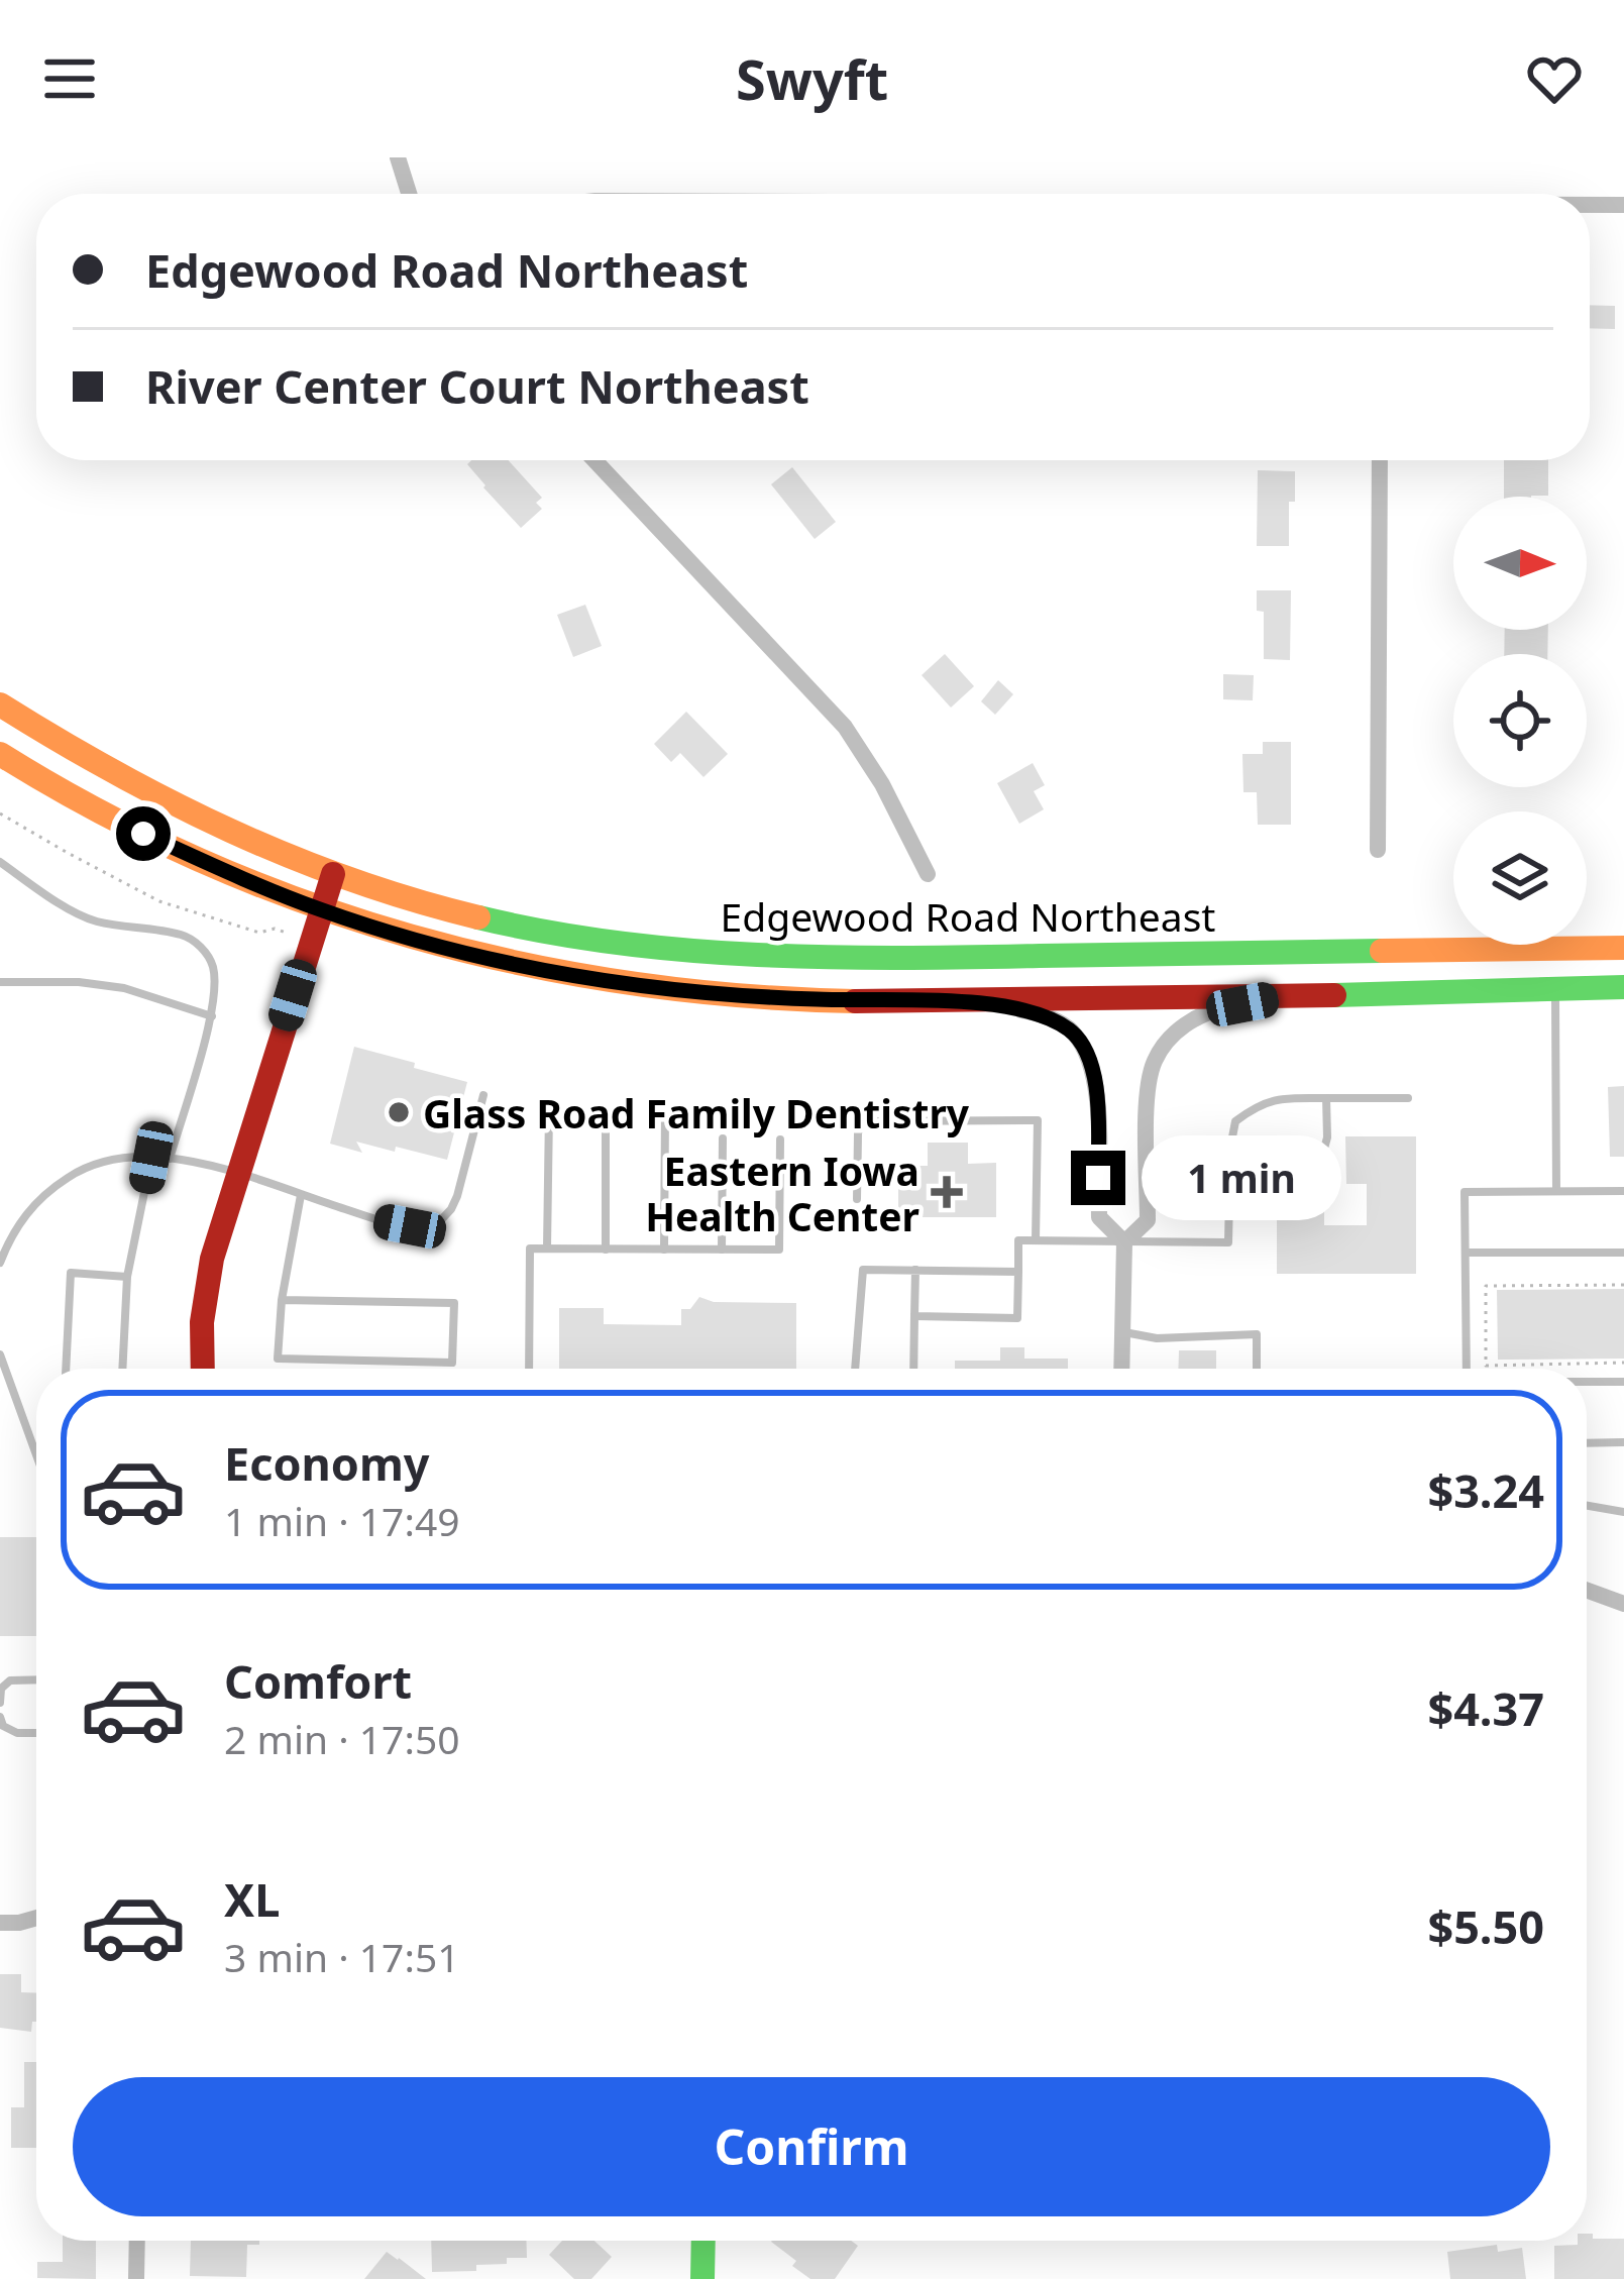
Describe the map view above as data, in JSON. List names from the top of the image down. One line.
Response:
{"streets":{"main road":["Edgewood Road Northeast"]},"places":{"other":["Glass Road Family Dentistry"],"health":["Eastern Iowa Health Center"]},"north":"right","page":{"header":"Swyft","banner":["Edgewood Road Northeast","River Center Court Northeast"],"bubble":"1 min","list":[{"name":"Economy","note":"1 min · 17:49","value":"$3.24"},{"name":"Comfort","note":"2 min · 17:50","value":"$4.37"},{"name":"XL","note":"3 min · 17:51","value":"$5.50"}],"buttons":"Confirm"}}
